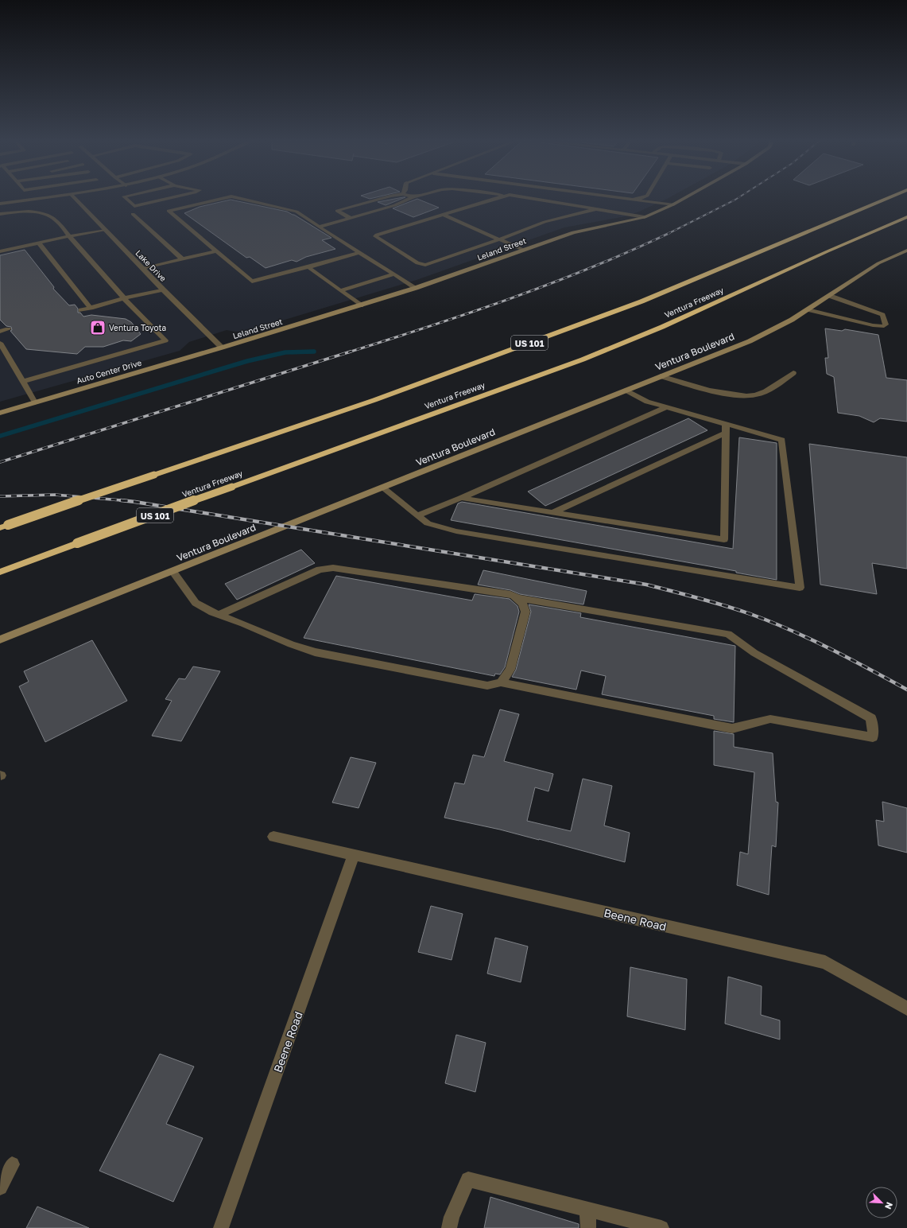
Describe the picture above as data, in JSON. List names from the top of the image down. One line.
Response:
{"streets":{"highway":["Ventura Freeway","US 101"],"street":["Leland Street","Lake Drive","Ventura Boulevard","Auto Center Drive","Beene Road"]},"crossings":[["Leland Street","Lake Drive"],["Leland Street","Auto Center Drive"],["Lake Drive","Auto Center Drive"]],"places":{"shop":["Ventura Toyota"]},"north":"bottom right"}
